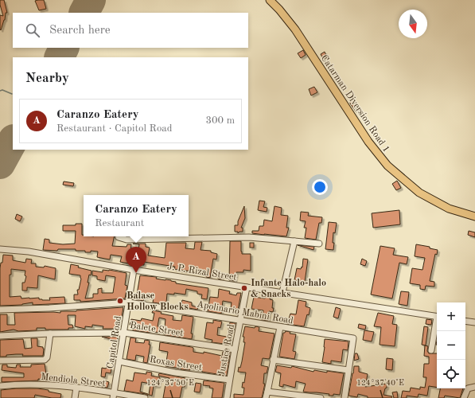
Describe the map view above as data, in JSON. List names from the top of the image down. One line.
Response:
{"streets":{"main road":["Catarman Diversion Road 1"],"street":["J. P. Rizal Street","Apolinario Mabini Road","Balete Street","Capitol Road","Justice Road","Roxas Street","Mendiola Street"]},"crossings":[["J. P. Rizal Street","Capitol Road"],["J. P. Rizal Street","Justice Road"],["Apolinario Mabini Road","Capitol Road"],["Apolinario Mabini Road","Justice Road"],["Balete Street","Capitol Road"],["Balete Street","Justice Road"],["Capitol Road","Roxas Street"],["Capitol Road","Mendiola Street"],["Justice Road","Roxas Street"]],"places":["Infante Halo-halo & Snacks","Balase Hollow Blocks"],"north":"bottom","page":{"search":"Search here","heading":"Nearby","list":[{"mark":"A","name":"Caranzo Eatery","note":"Restaurant · Capitol Road","value":"300 m"}],"popup":["Caranzo Eatery","Restaurant"],"pins":"A","map_buttons":["+","−"]},"coordinates":["124°37'50\"E","124°37'40\"E"]}
